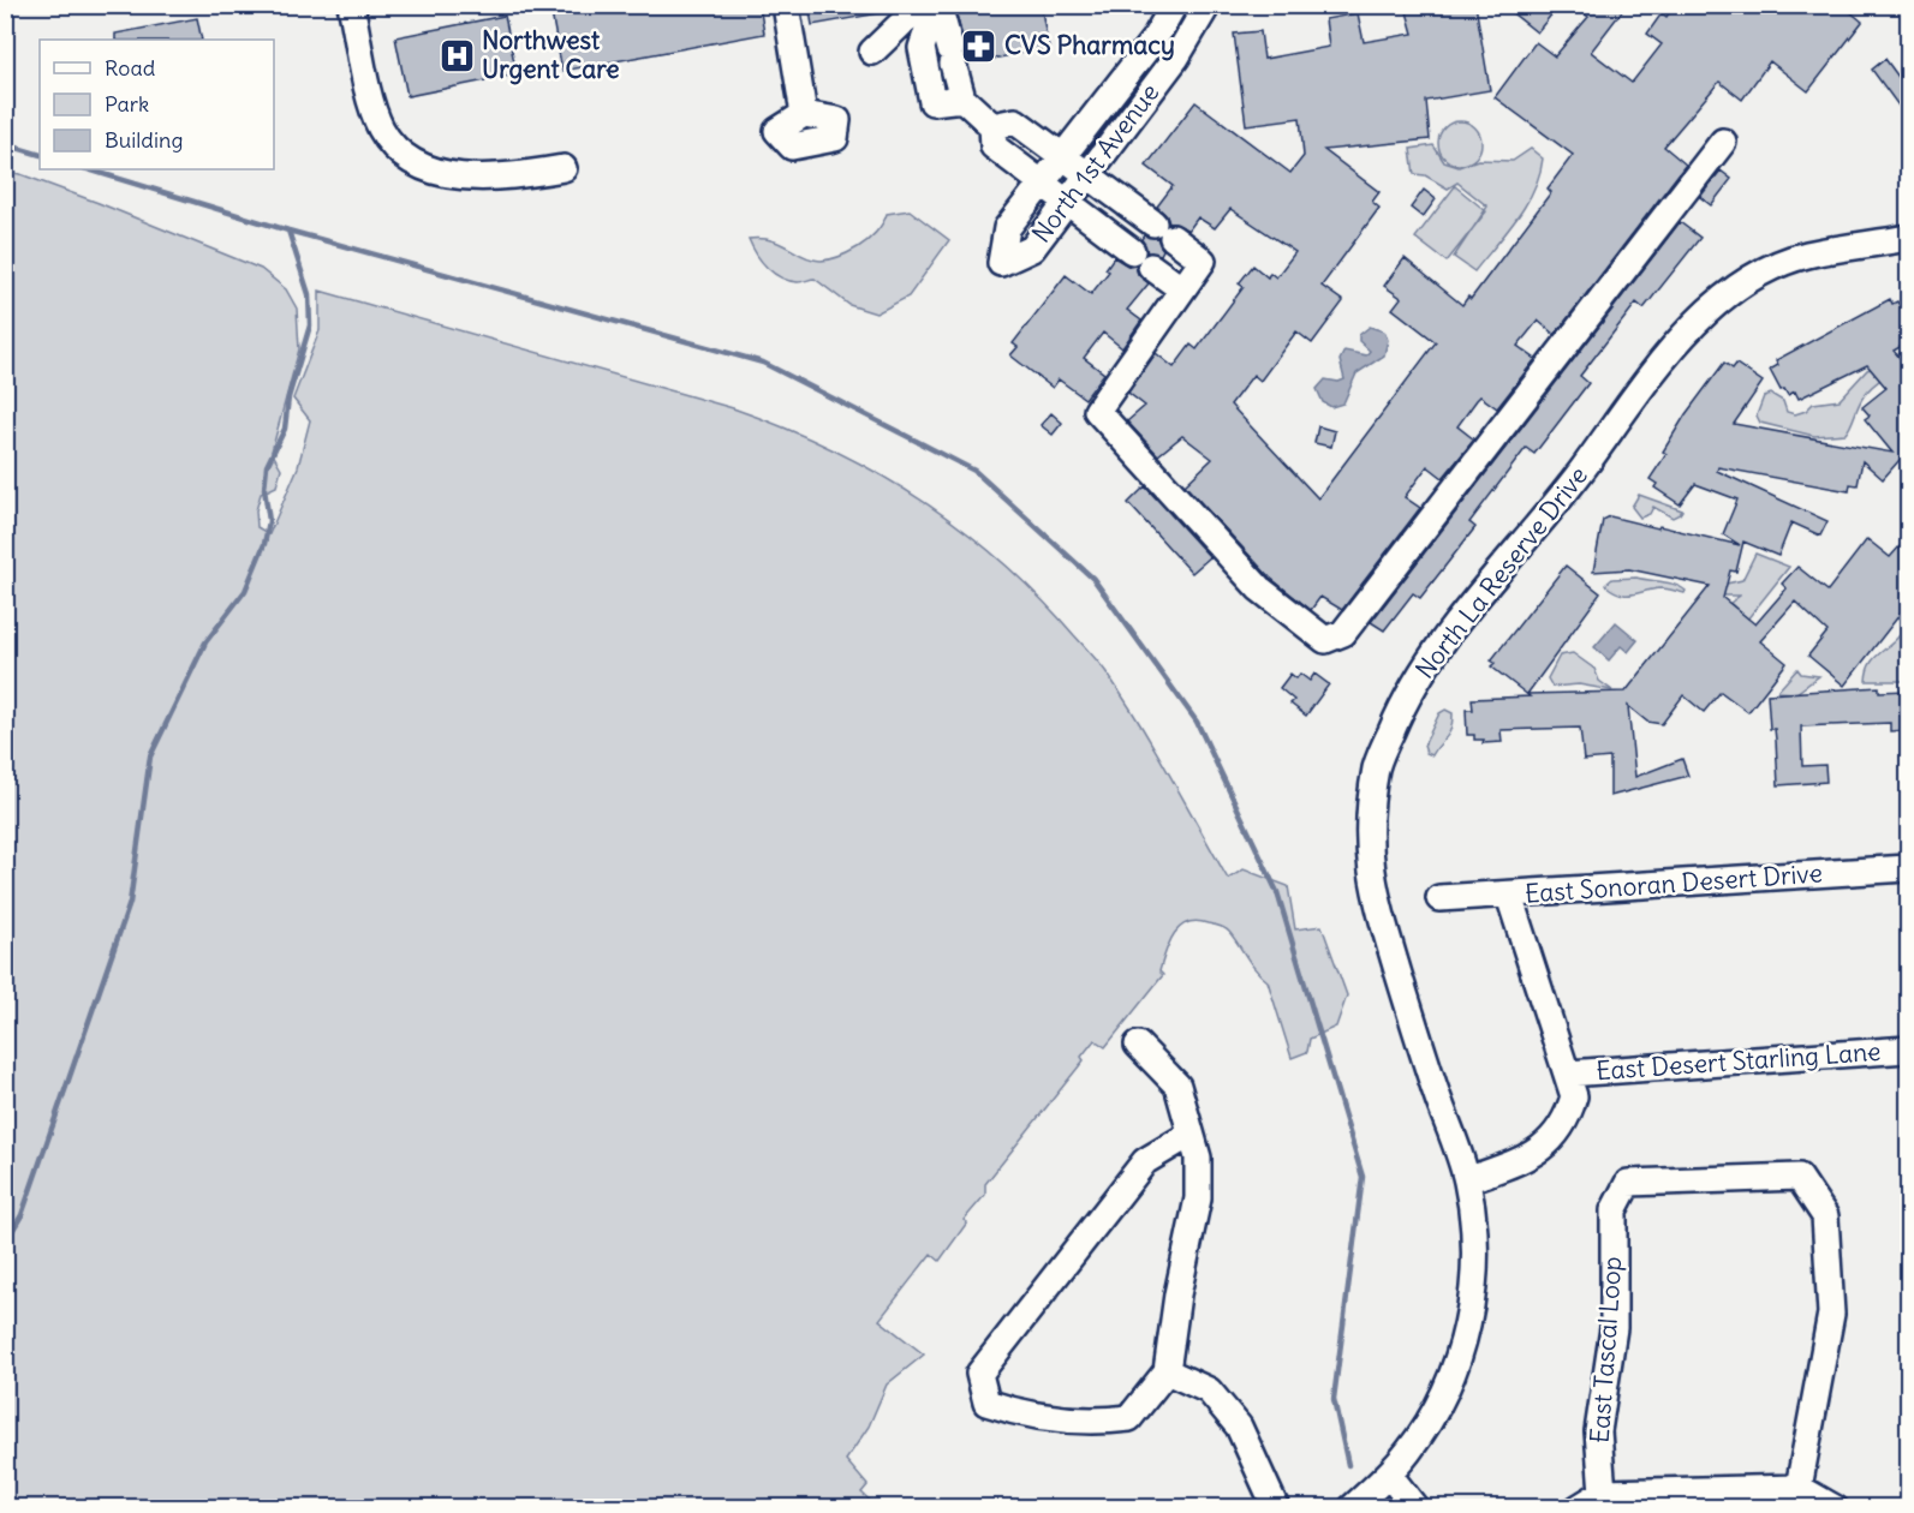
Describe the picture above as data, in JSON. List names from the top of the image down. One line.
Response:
{"streets":{"street":["North 1st Avenue","North La Reserve Drive","East Sonoran Desert Drive","East Desert Starling Lane","East Tascal Loop"]},"places":{"pharmacy":["CVS Pharmacy"],"hospital":["Northwest Urgent Care"]},"legend":["Road","Park","Building"]}
